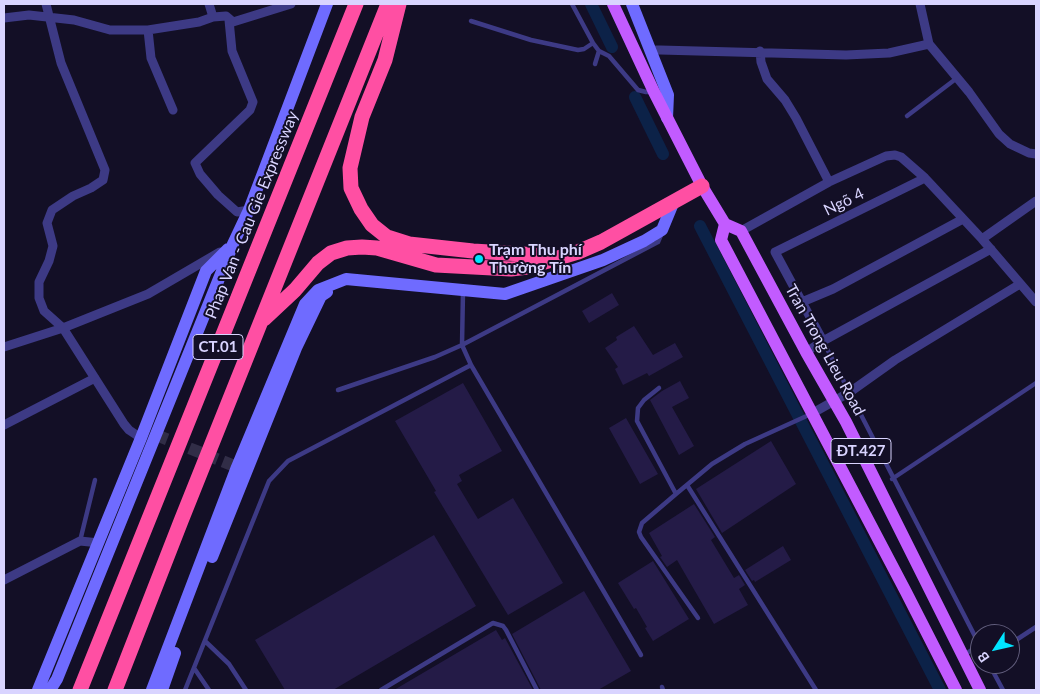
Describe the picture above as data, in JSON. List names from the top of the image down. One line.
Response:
{"streets":{"highway":["Phap Van - Cau Gie Expressway","CT.01"],"main road":["Tran Trong Lieu Road","ĐT.427"],"street":["Ngõ 4"]},"places":["Trạm Thu phí Thường Tín"],"north":"bottom left"}
